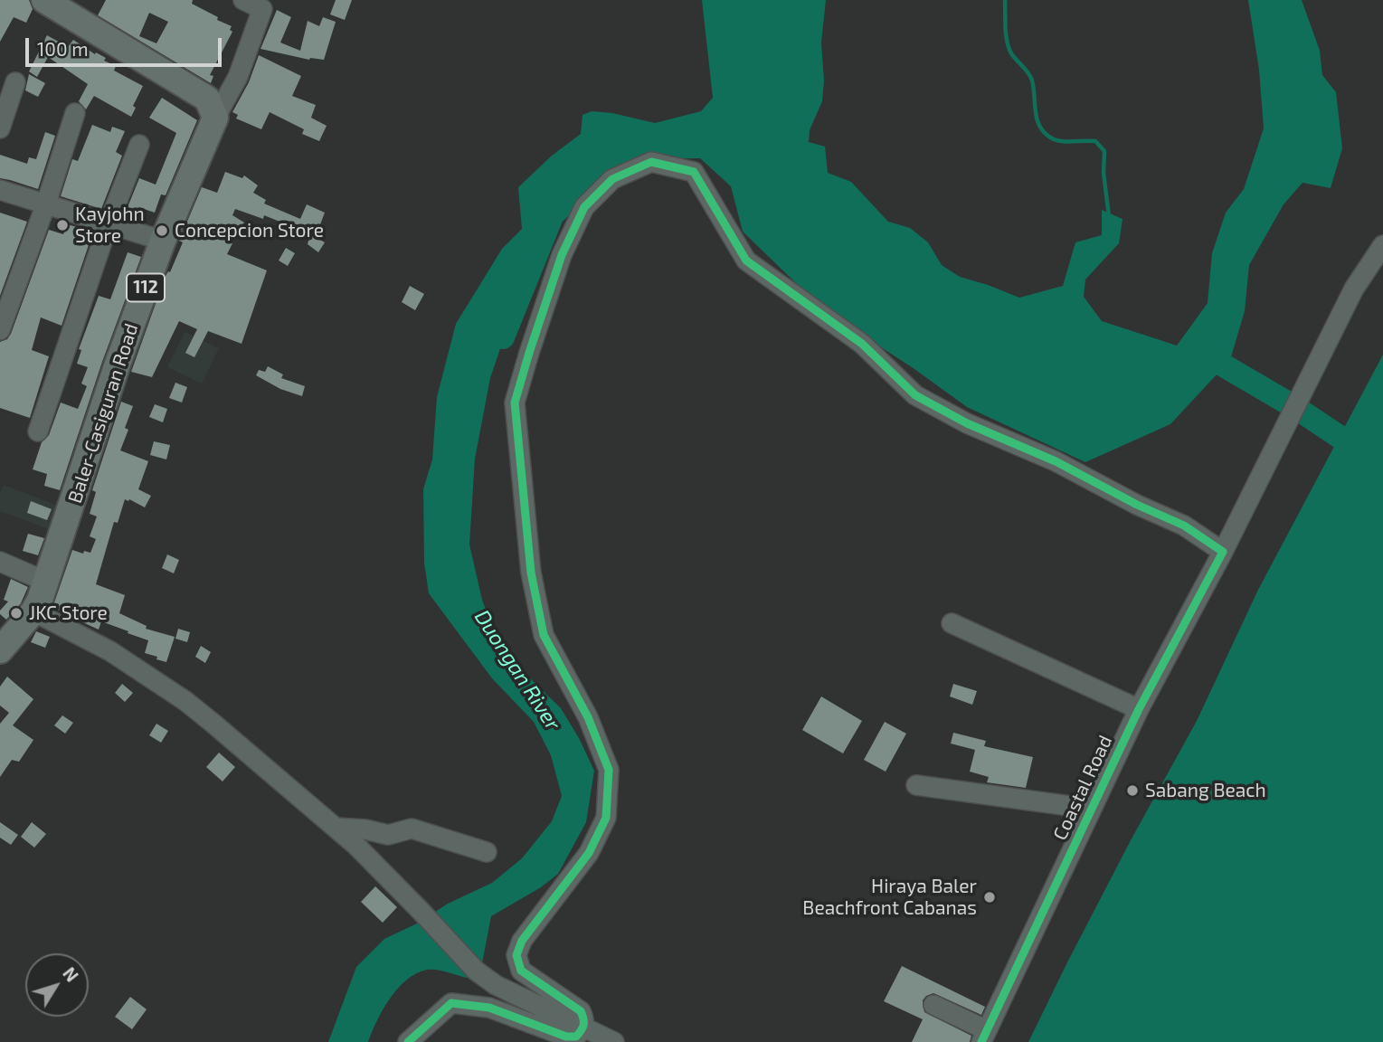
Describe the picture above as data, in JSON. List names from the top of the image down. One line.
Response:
{"streets":{"main road":["112","Baler-Casiguran Road"],"street":["Coastal Road"]},"water":["Duongan River"],"places":["Kayjohn Store","Concepcion Store","JKC Store","Sabang Beach","Hiraya Baler Beachfront Cabanas"],"scale_bar":"100 m","north":"top right"}
